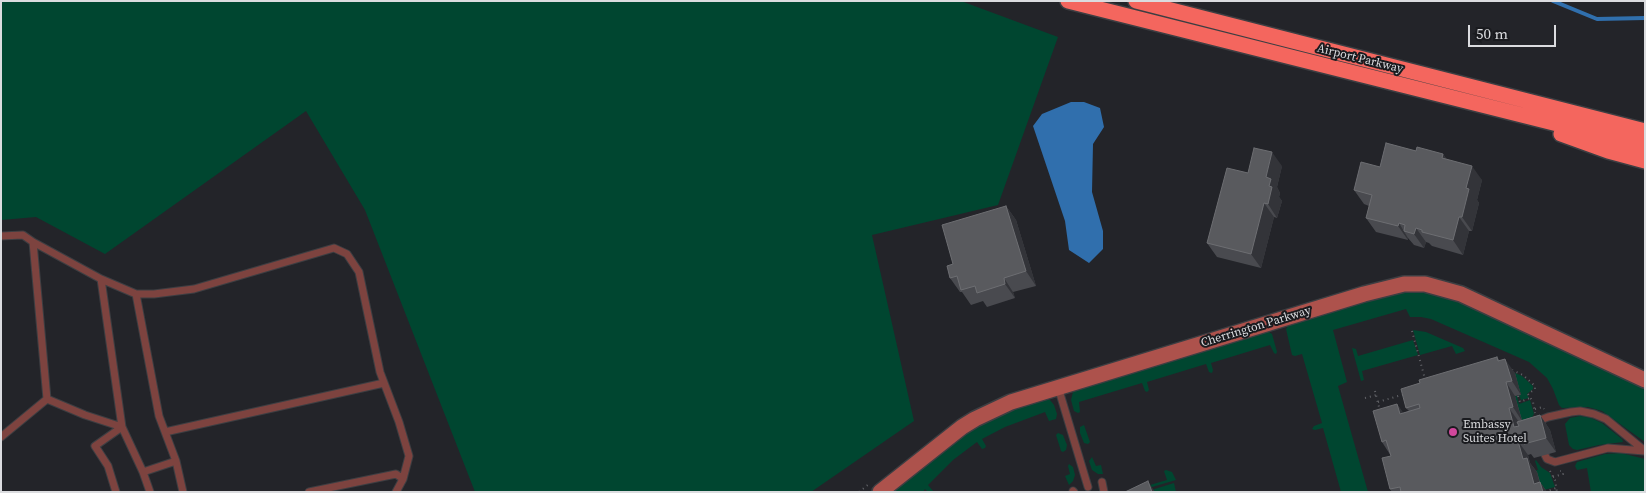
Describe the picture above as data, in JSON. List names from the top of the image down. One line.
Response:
{"streets":{"highway":["Airport Parkway"],"street":["Cherrington Parkway"]},"places":["Embassy Suites Hotel"],"scale_bar":"50 m"}
